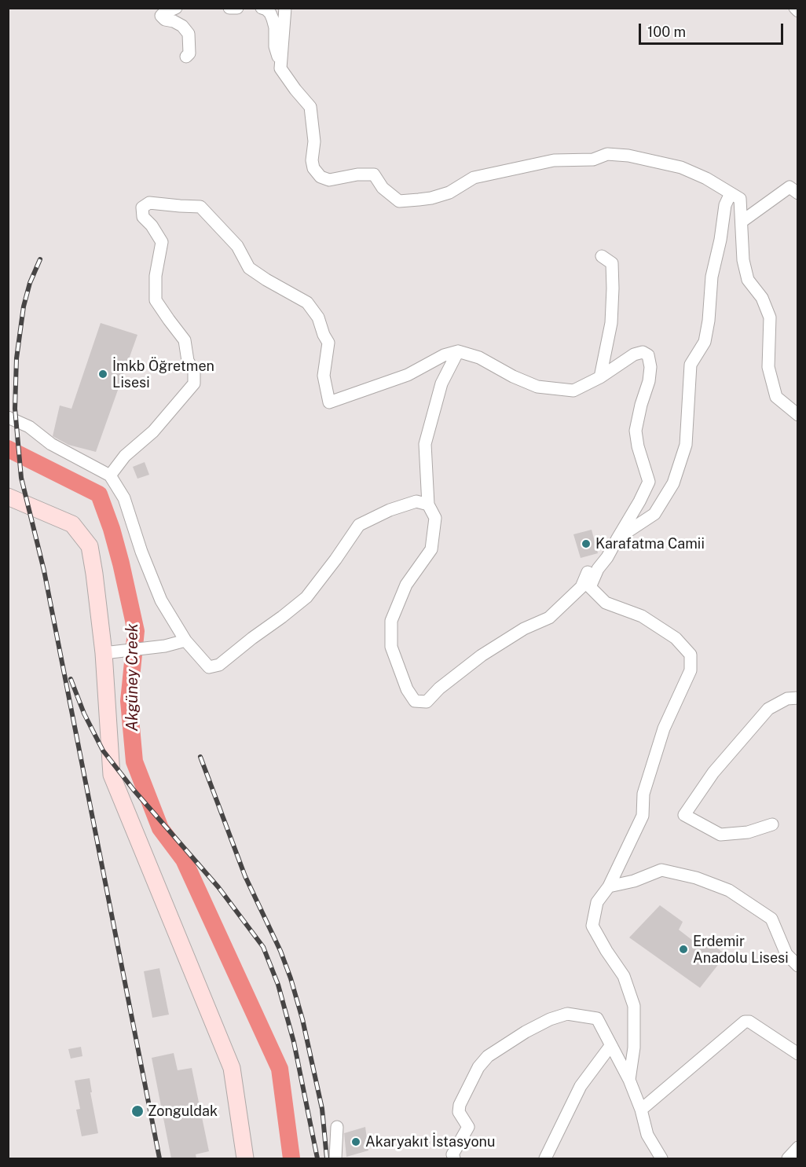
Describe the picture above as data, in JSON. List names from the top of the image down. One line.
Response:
{"water":["Akgüney Creek"],"places":["İmkb Öğretmen Lisesi","Karafatma Camii","Erdemir Anadolu Lisesi","Zonguldak","Akaryakıt İstasyonu"],"scale_bar":"100 m"}
